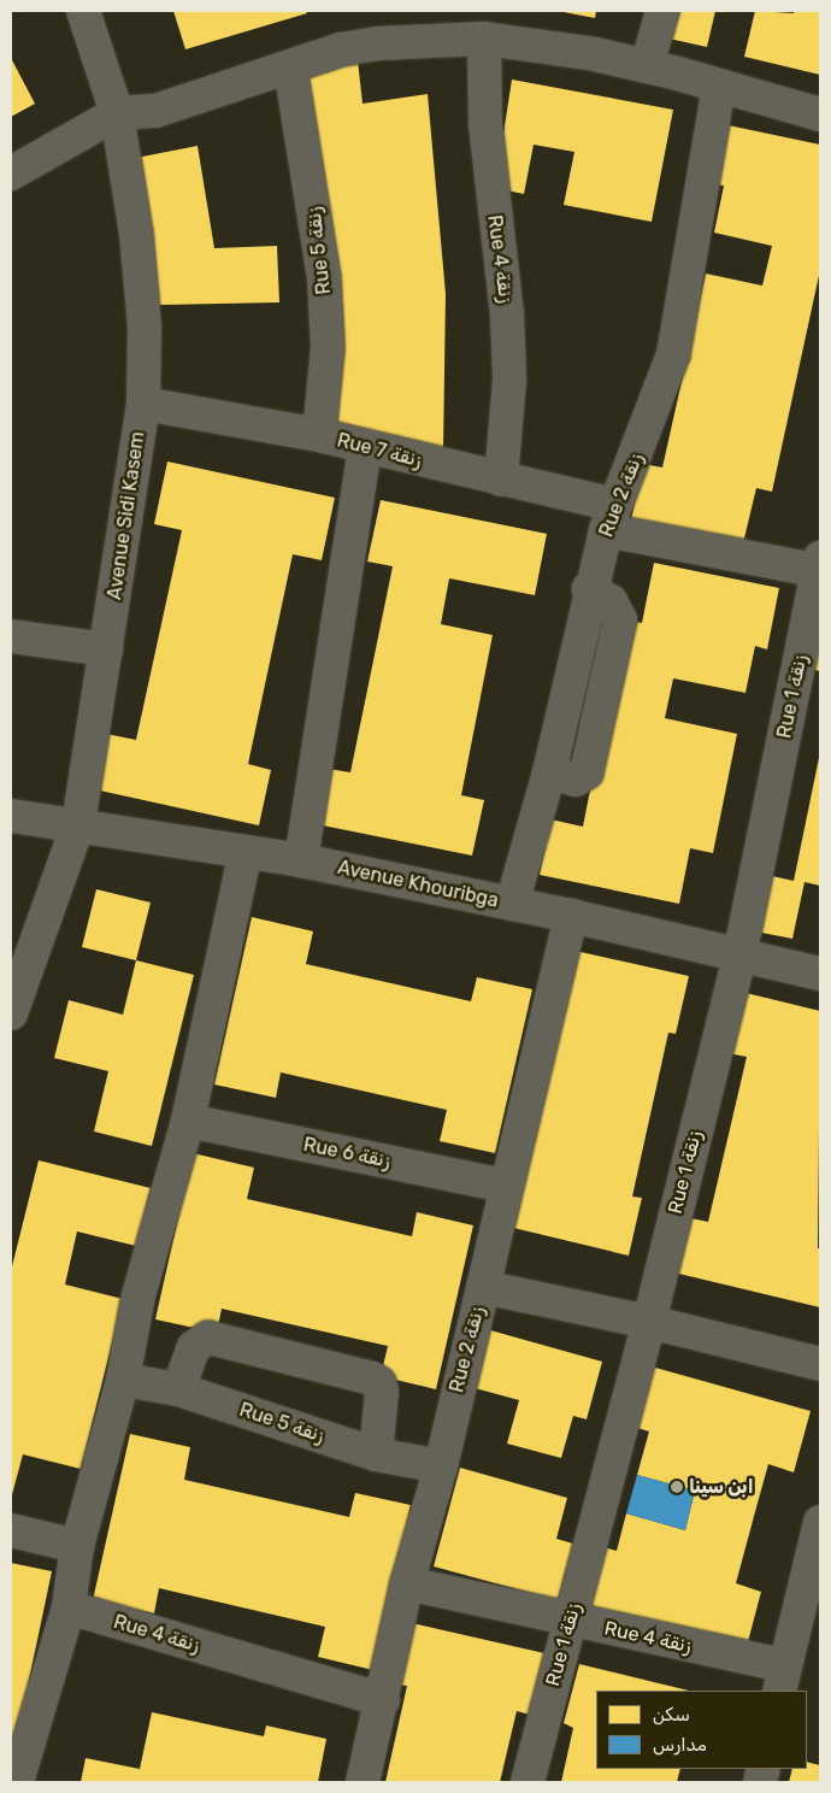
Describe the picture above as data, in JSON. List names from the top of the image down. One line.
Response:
{"streets":{"street":["Rue 5 زنقة","Rue 4 زنقة","Rue 7 زنقة","Rue 2 زنقة","Avenue Sidi Kasem","Rue 1 زنقة","Avenue Khouribga","Rue 6 زنقة"]},"crossings":[["Rue 5 زنقة","Rue 7 زنقة"],["Rue 5 زنقة","Rue 2 زنقة"],["Rue 4 زنقة","Rue 7 زنقة"],["Rue 4 زنقة","Rue 2 زنقة"],["Rue 4 زنقة","Rue 1 زنقة"],["Rue 7 زنقة","Rue 2 زنقة"],["Rue 7 زنقة","Avenue Sidi Kasem"],["Rue 7 زنقة","Rue 1 زنقة"],["Rue 2 زنقة","Avenue Khouribga"],["Rue 2 زنقة","Rue 6 زنقة"],["Avenue Sidi Kasem","Avenue Khouribga"],["Rue 1 زنقة","Avenue Khouribga"]],"places":["ابن سينا"],"legend":["سكن","مدارس"]}
